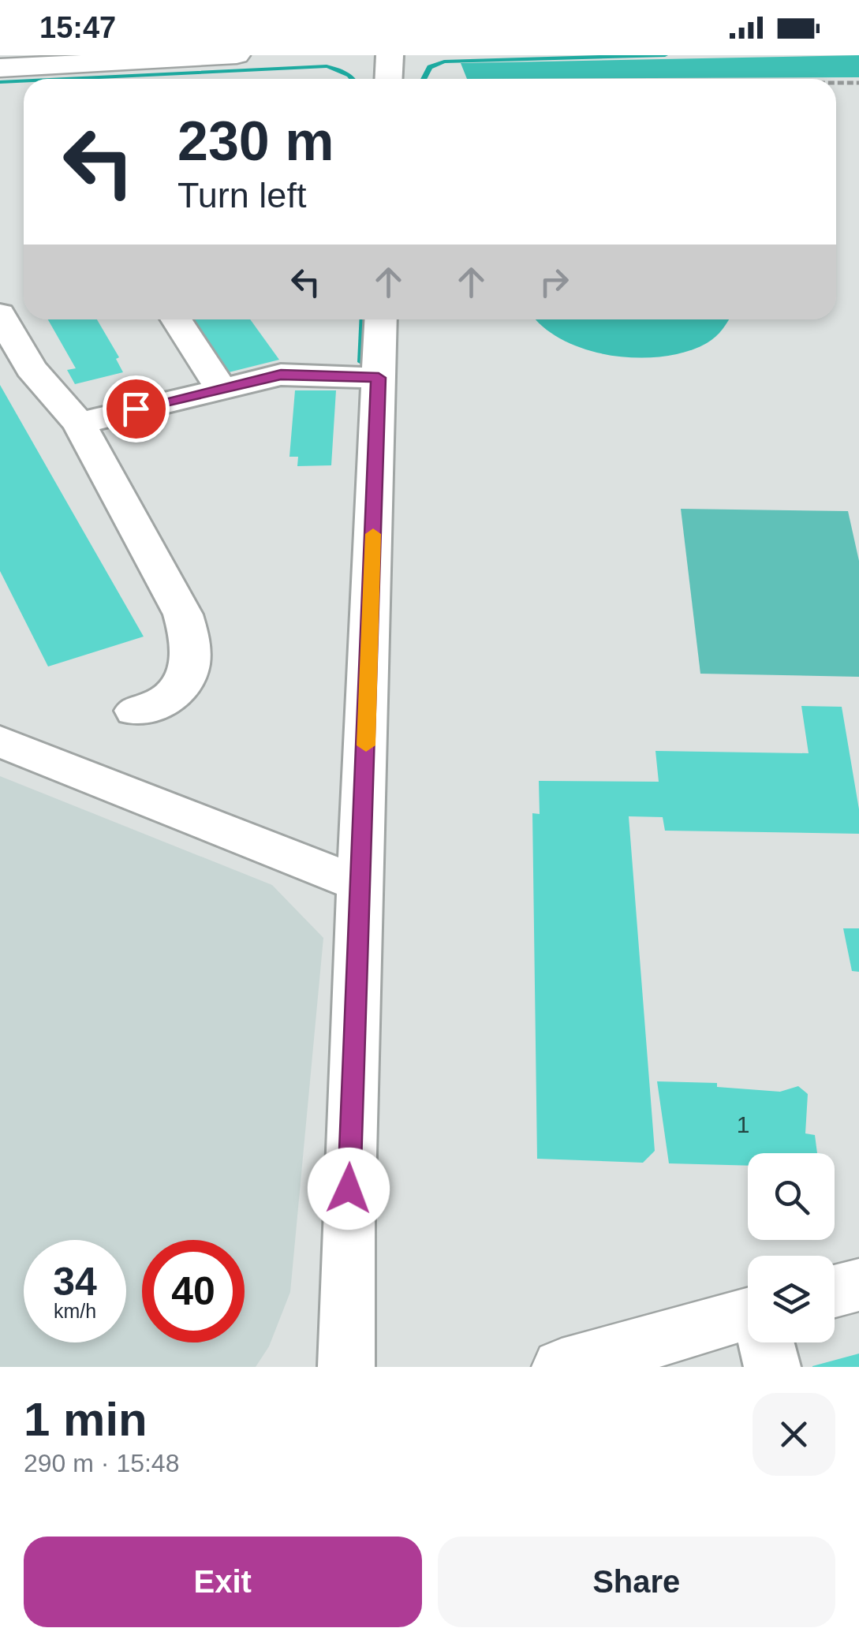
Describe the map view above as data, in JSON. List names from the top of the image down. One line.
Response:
{"house_numbers":["1"],"page":{"status":"15:47","turn":["230 m","Turn left"],"speed":"34 km/h","limit":"40","heading":["1 min","290 m · 15:48"],"buttons":["Exit","Share"]}}
